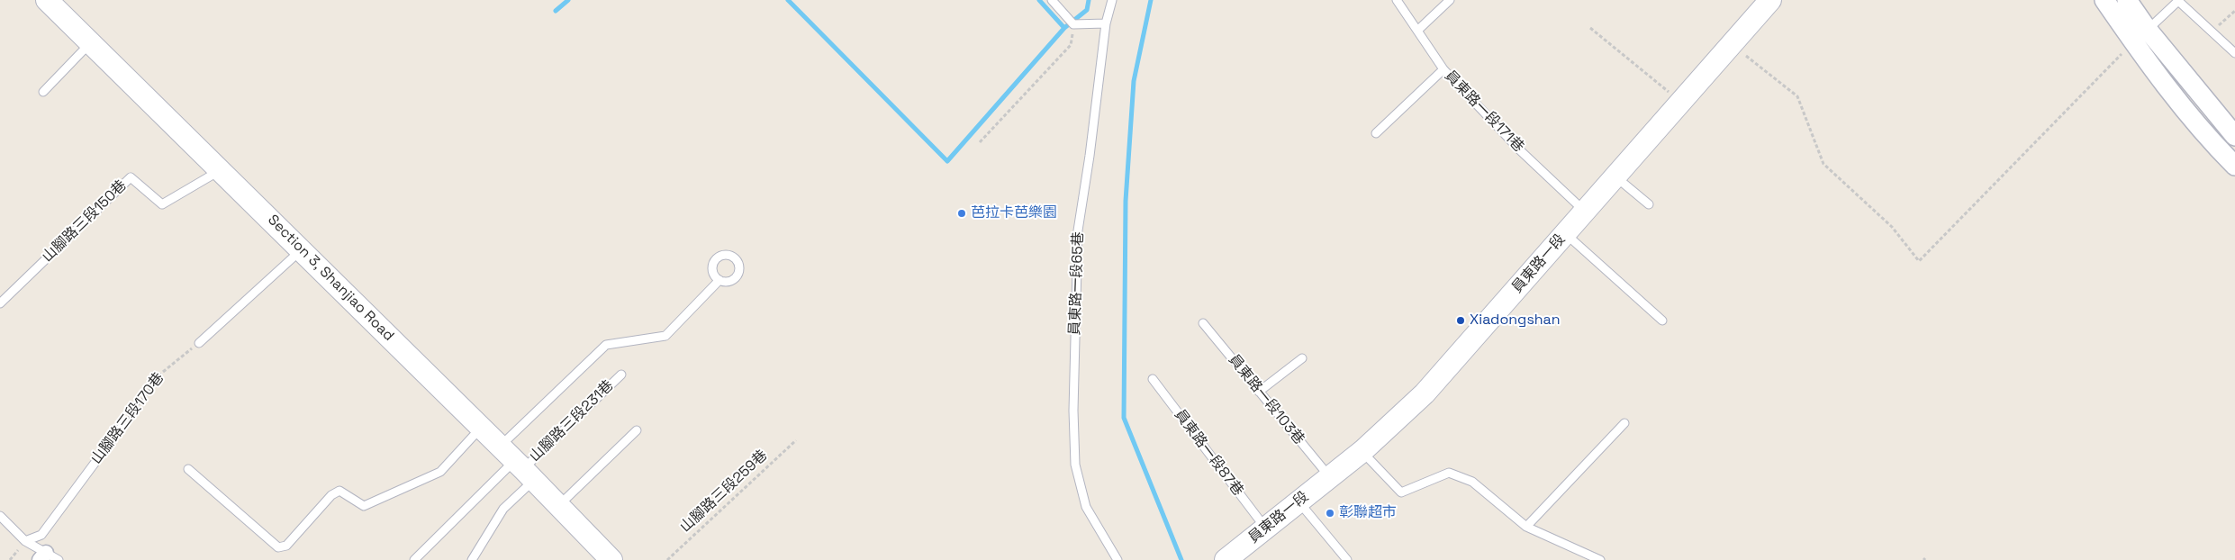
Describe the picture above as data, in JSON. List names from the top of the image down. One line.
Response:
{"streets":{"main road":["員東路一段","Section 3, Shanjiao Road"],"lane":["員東路一段171巷","山腳路三段150巷","員東路一段65巷","員東路一段103巷","山腳路三段170巷","山腳路三段231巷","員東路一段87巷"],"path":["山腳路三段259巷"]},"crossings":[["員東路一段171巷","員東路一段"],["山腳路三段150巷","Section 3, Shanjiao Road"],["員東路一段","員東路一段103巷"],["員東路一段","員東路一段87巷"],["Section 3, Shanjiao Road","山腳路三段231巷"]],"places":["芭拉卡芭樂園","Xiadongshan","彰聯超市"]}
